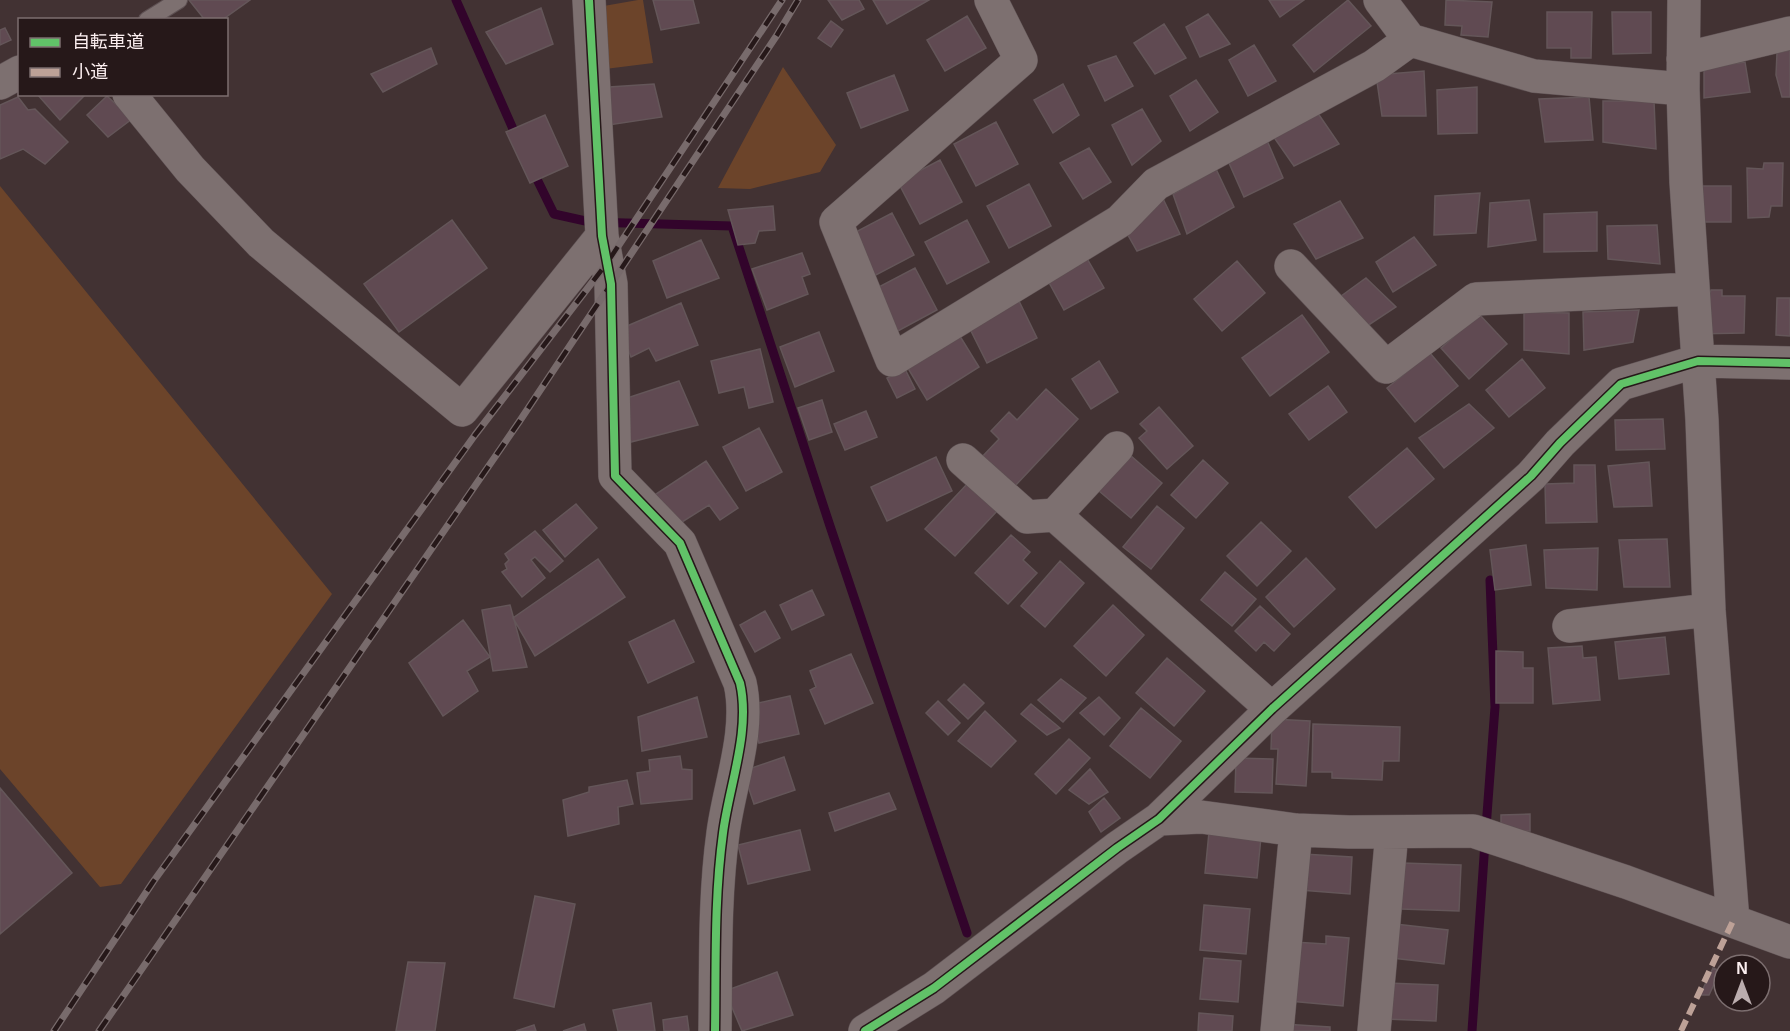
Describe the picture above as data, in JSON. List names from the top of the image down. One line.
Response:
{"legend":["自転車道","小道"],"north":"top"}
